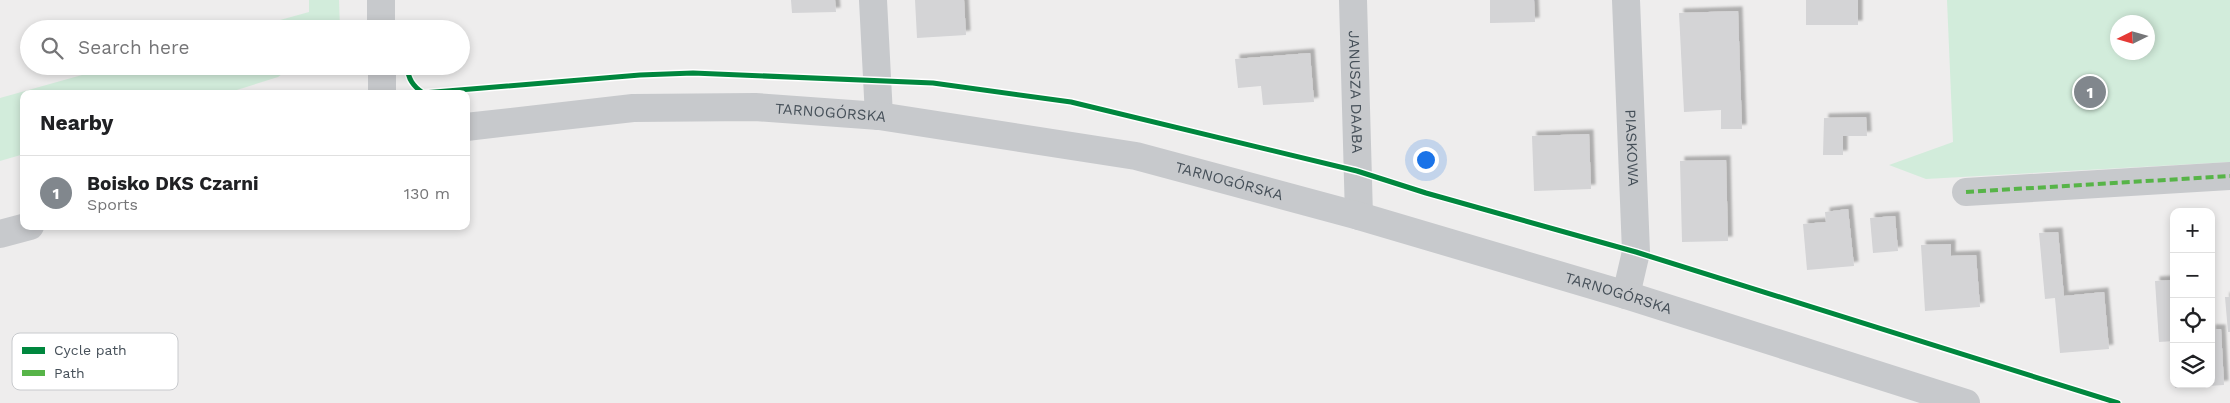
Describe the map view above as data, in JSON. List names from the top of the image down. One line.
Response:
{"streets":{"street":["JANUSZA DAABA","TARNOGÓRSKA","PIASKOWA"]},"crossings":[["JANUSZA DAABA","TARNOGÓRSKA"],["TARNOGÓRSKA","PIASKOWA"]],"legend":["Cycle path","Path"],"north":"left","page":{"search":"Search here","pins":"1","heading":"Nearby","list":[{"mark":"1","name":"Boisko DKS Czarni","note":"Sports","value":"130 m"}],"map_buttons":["+","−"]}}
